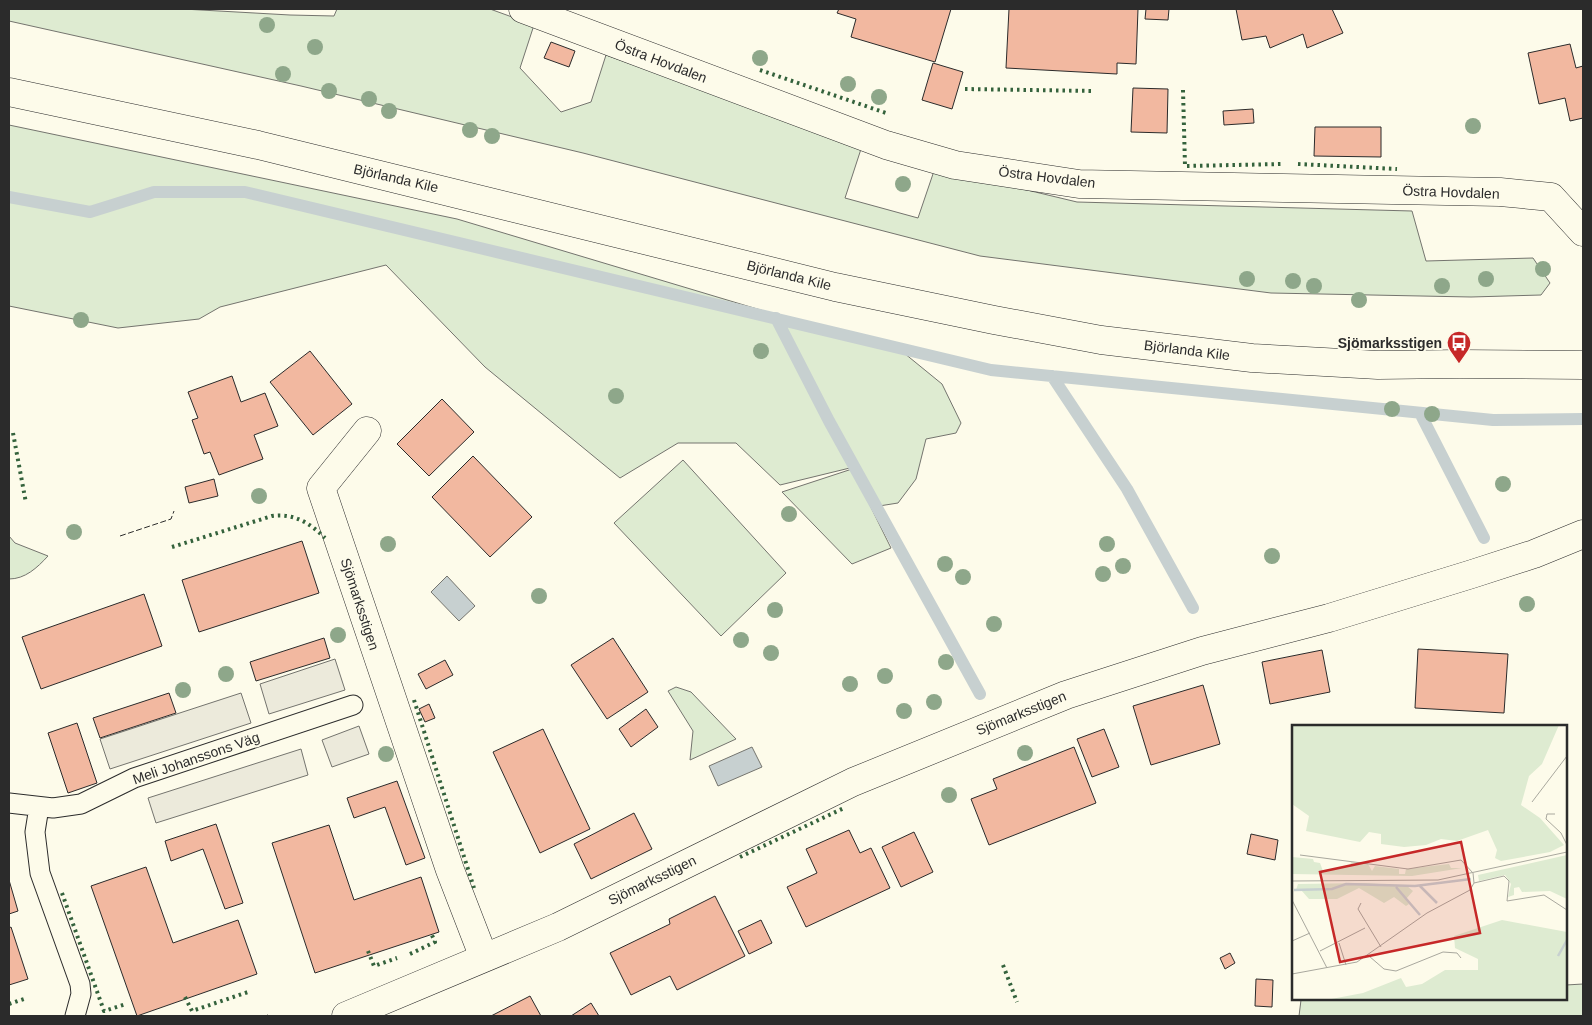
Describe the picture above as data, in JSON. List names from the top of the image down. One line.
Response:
{"streets":{"street":["Östra Hovdalen","Björlanda Kile","Sjömarksstigen"],"lane":["Meli Johanssons Väg"]},"places":{"bus stop":["Sjömarksstigen"]}}
